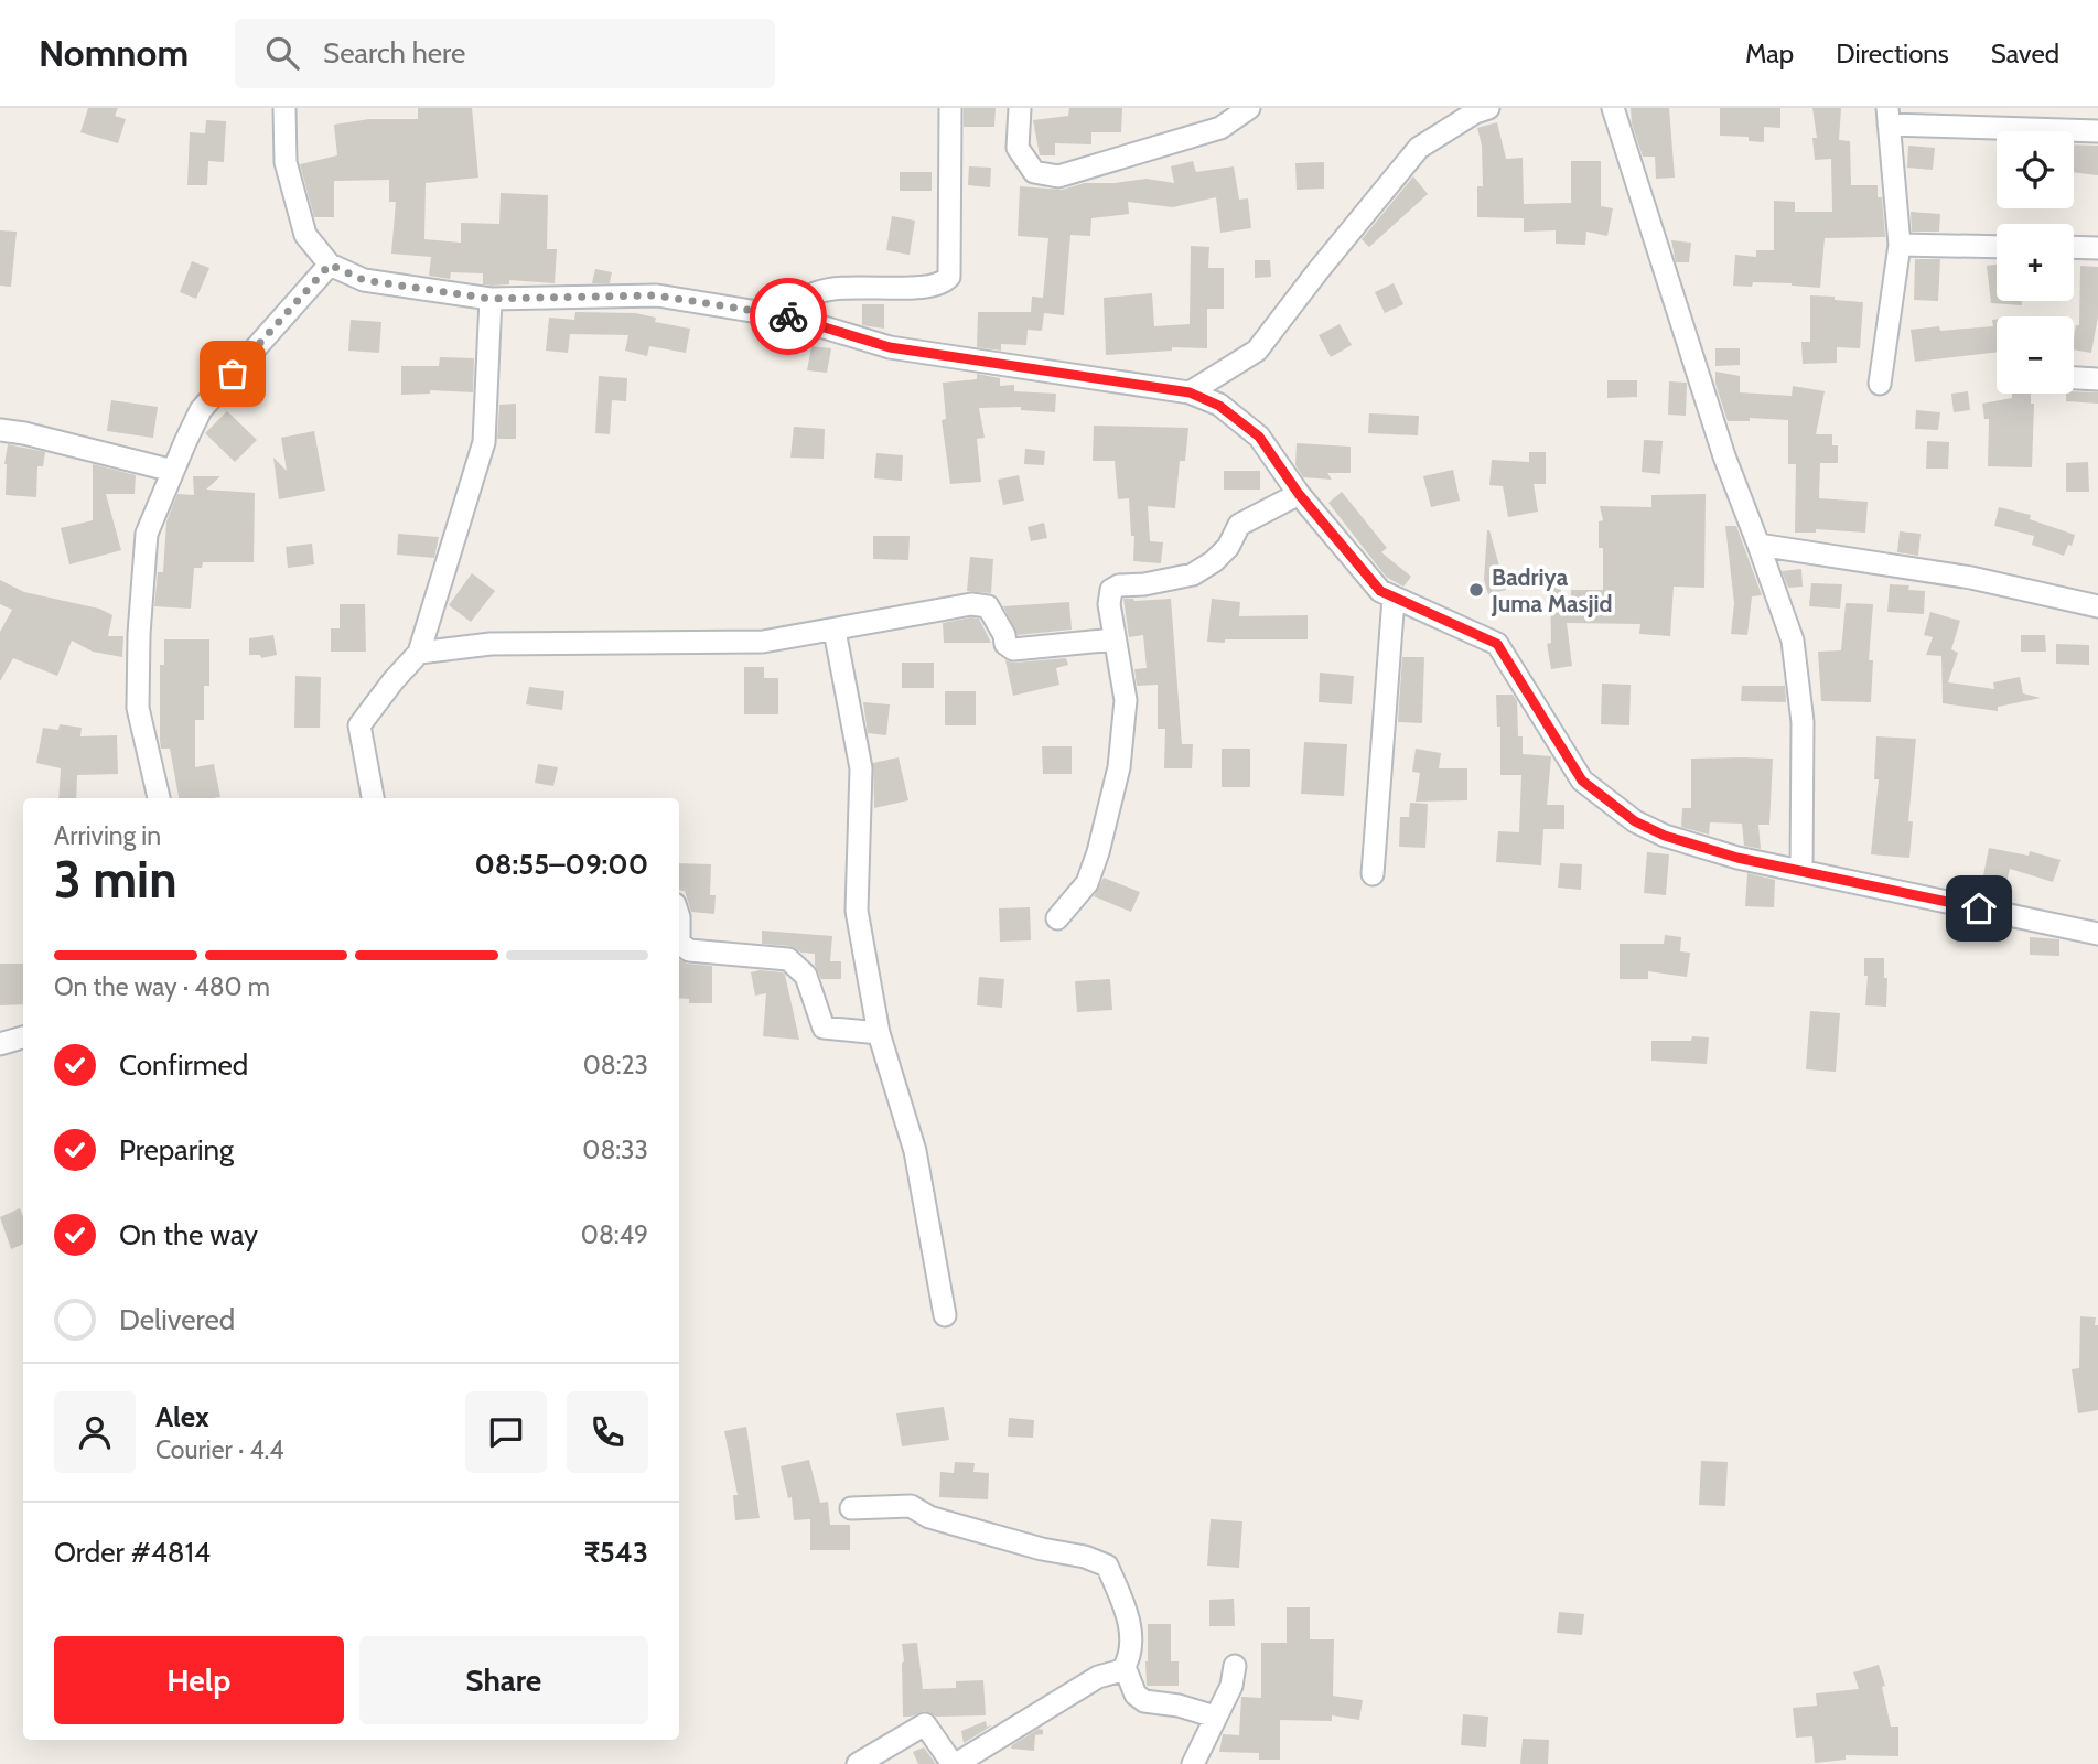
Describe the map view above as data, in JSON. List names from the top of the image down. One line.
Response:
{"places":["Badriya Juma Masjid"],"page":{"header":"Nomnom","search":"Search here","nav":["Map","Directions","Saved"],"map_buttons":["+","−"],"heading":["3 min","Arriving in","08:55–09:00"],"panel":["Alex","Courier · 4.4","Order #4814","₹543"],"bar":"On the way · 480 m","list":[["Confirmed","08:23"],["Preparing","08:33"],["On the way","08:49"],"Delivered"],"buttons":["Help","Share"]}}
